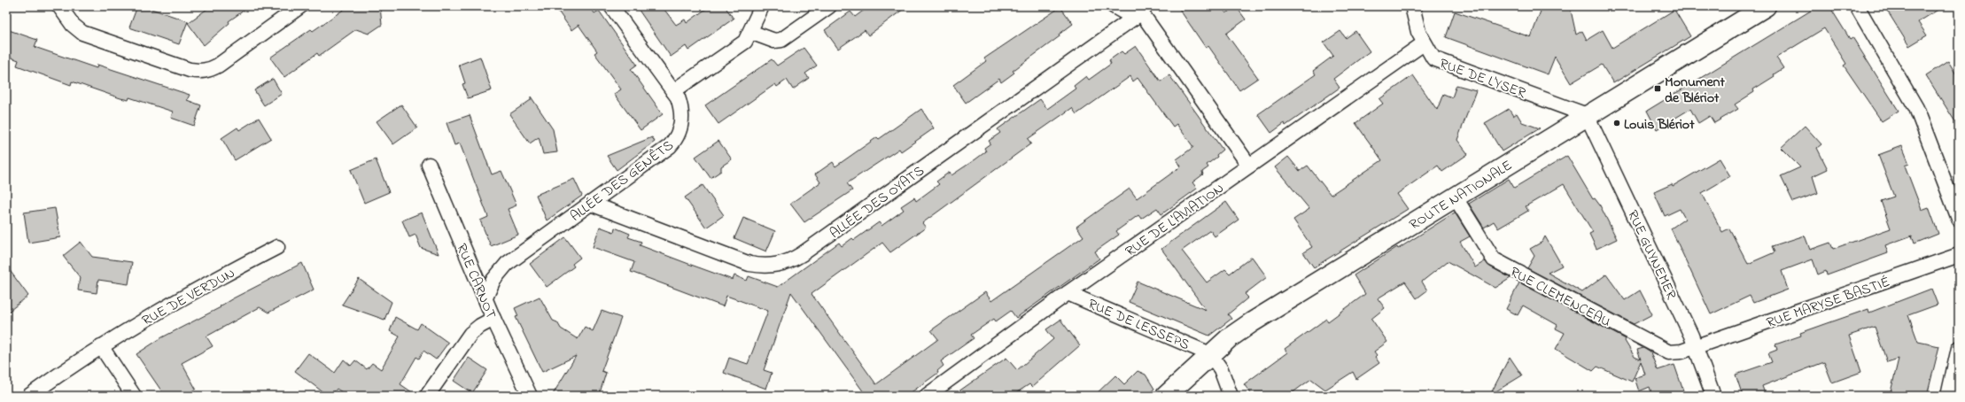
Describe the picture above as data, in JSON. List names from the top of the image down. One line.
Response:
{"streets":{"main road":["ROUTE NATIONALE"],"street":["RUE DE L'YSER","ALLÉE DES GENÊTS","ALLÉE DES OYATS","RUE DE L'AVIATION","RUE GUYNEMER","RUE CARNOT","RUE DE VERDUN","RUE CLEMENCEAU","RUE MARYSE BASTIÉ","RUE DE LESSEPS"]},"crossings":[["RUE DE L'YSER","ROUTE NATIONALE"],["RUE DE L'YSER","RUE DE L'AVIATION"],["RUE DE L'YSER","RUE GUYNEMER"],["ALLÉE DES GENÊTS","ALLÉE DES OYATS"],["ALLÉE DES GENÊTS","RUE CARNOT"],["ROUTE NATIONALE","RUE GUYNEMER"],["ROUTE NATIONALE","RUE CLEMENCEAU"],["ROUTE NATIONALE","RUE DE LESSEPS"],["RUE DE L'AVIATION","RUE DE LESSEPS"],["RUE GUYNEMER","RUE CLEMENCEAU"],["RUE GUYNEMER","RUE MARYSE BASTIÉ"],["RUE CLEMENCEAU","RUE MARYSE BASTIÉ"]],"places":{"transit":["Monument de Blériot"],"other":["Louis Blériot"]}}
